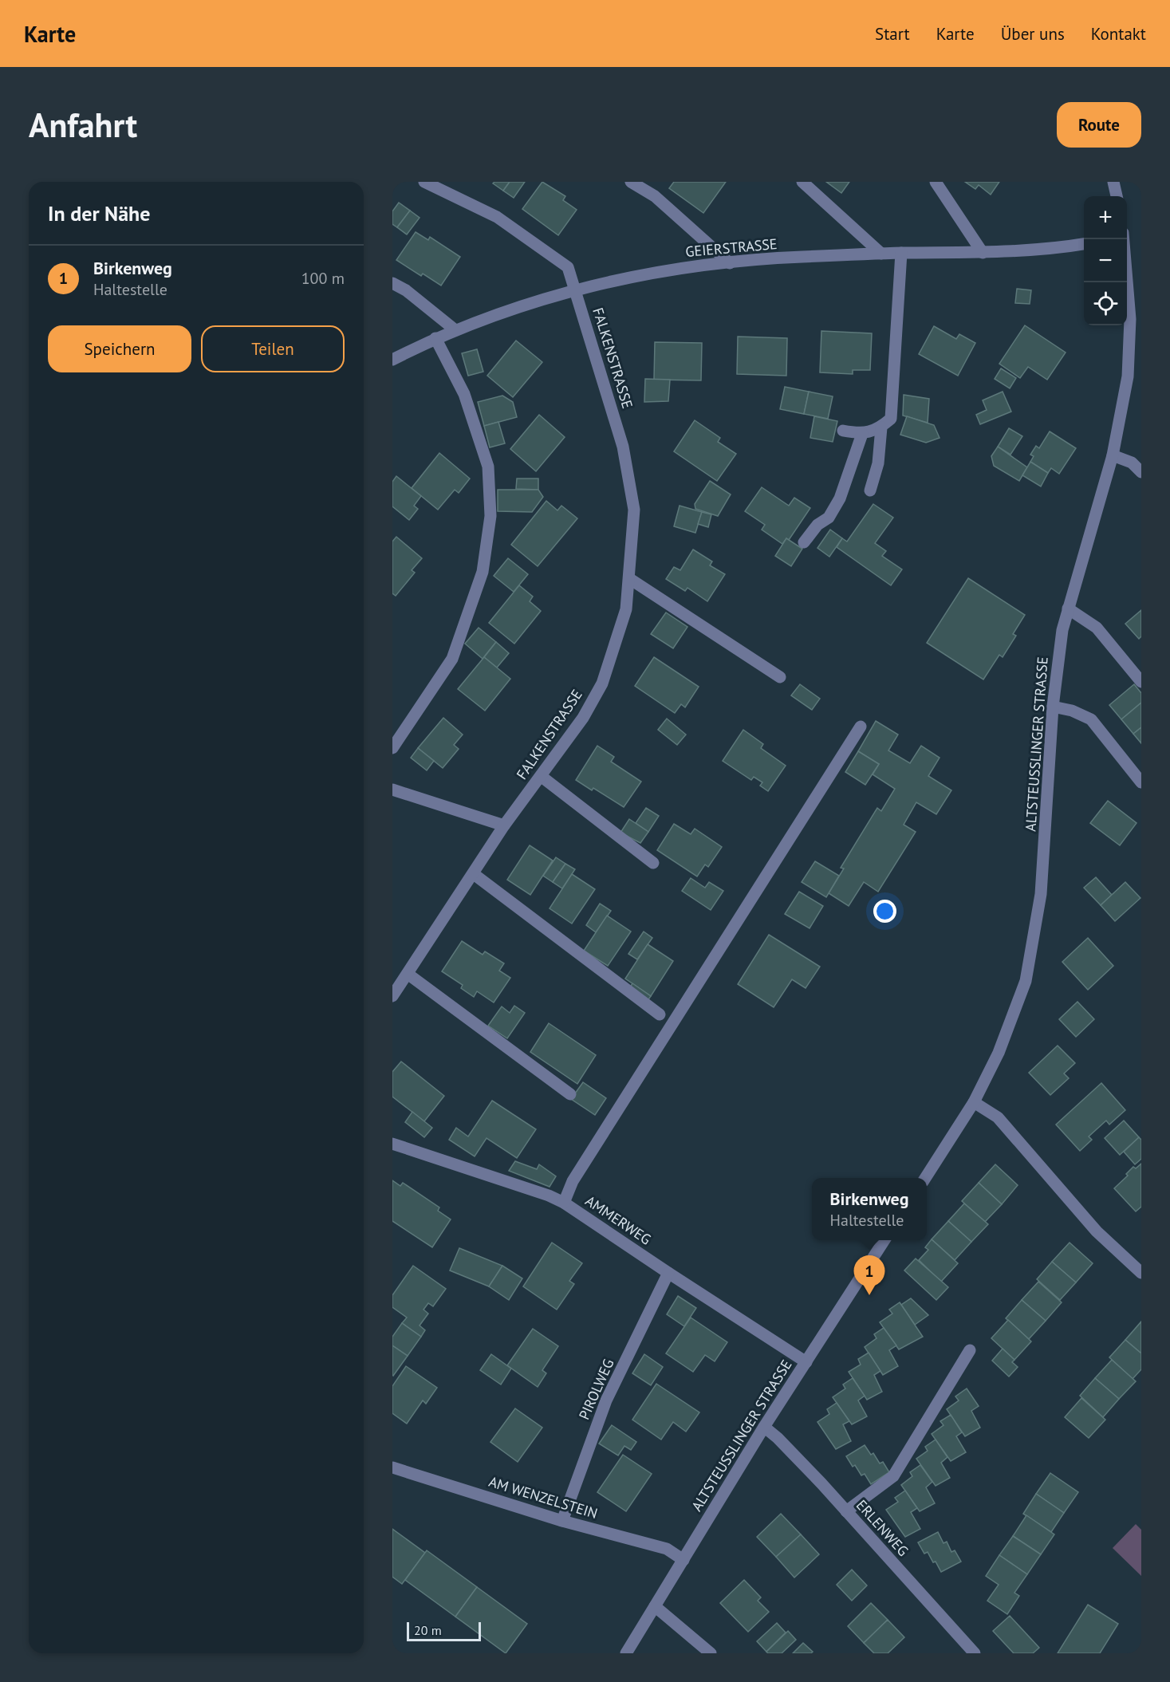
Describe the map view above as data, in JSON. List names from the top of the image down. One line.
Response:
{"streets":{"street":["GEIERSTRASSE","FALKENSTRASSE","ALTSTEUSSLINGER STRASSE","AMMERWEG","PIROLWEG","AM WENZELSTEIN","ERLENWEG"]},"crossings":[["GEIERSTRASSE","FALKENSTRASSE"],["ALTSTEUSSLINGER STRASSE","AMMERWEG"],["ALTSTEUSSLINGER STRASSE","AM WENZELSTEIN"],["ALTSTEUSSLINGER STRASSE","ERLENWEG"],["AMMERWEG","PIROLWEG"],["PIROLWEG","AM WENZELSTEIN"]],"scale_bar":"20 m","page":{"header":"Karte","nav":["Start","Karte","Über uns","Kontakt"],"buttons":["Route",["Speichern","Teilen"]],"title":"Anfahrt","heading":"In der Nähe","map_buttons":["+","−"],"list":[{"mark":"1","name":"Birkenweg","note":"Haltestelle","value":"100 m"}],"popup":["Birkenweg","Haltestelle"],"pins":"1","scale":"20 m"}}
